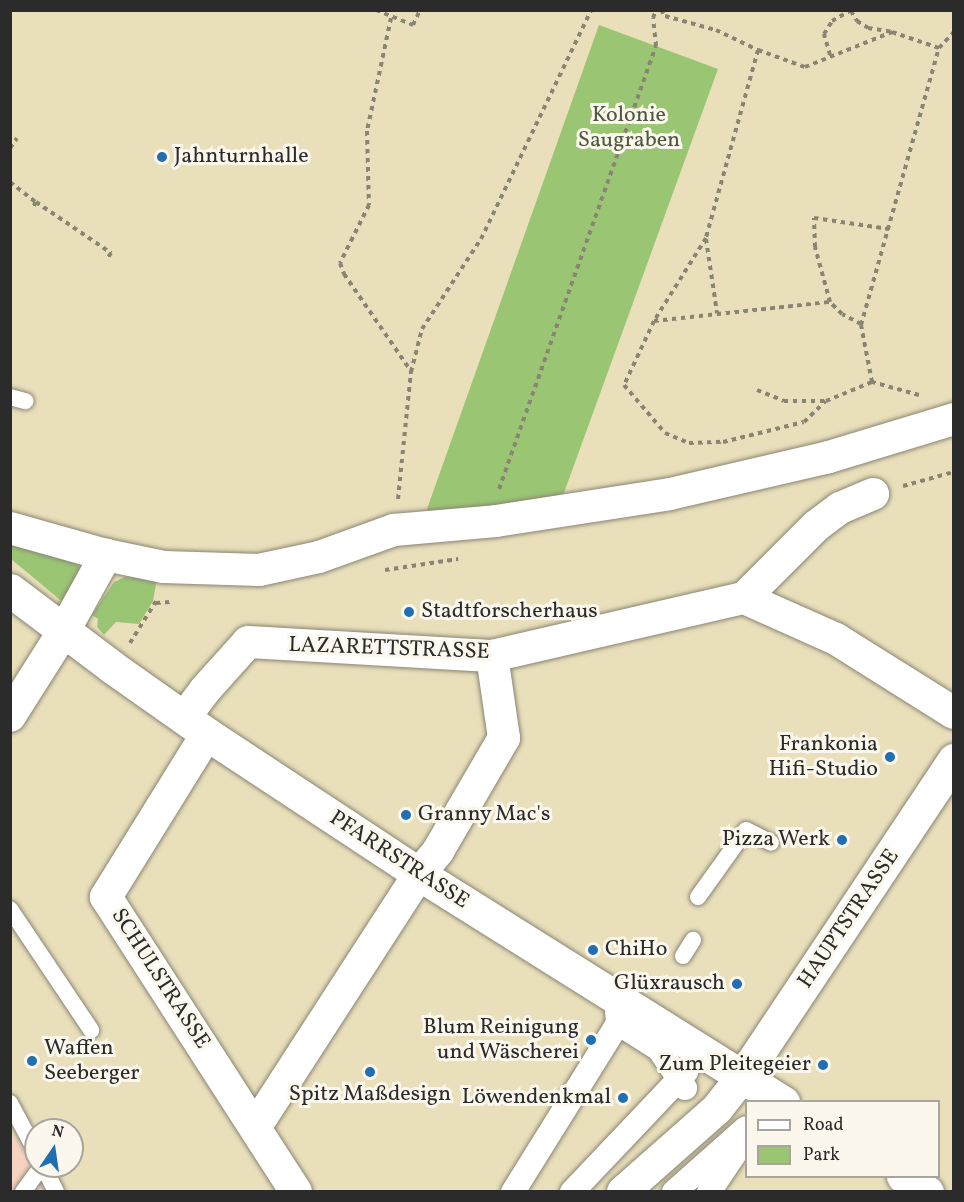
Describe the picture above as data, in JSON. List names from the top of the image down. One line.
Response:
{"streets":{"street":["LAZARETTSTRASSE","PFARRSTRASSE","HAUPTSTRASSE","SCHULSTRASSE"]},"crossings":[["LAZARETTSTRASSE","PFARRSTRASSE"],["LAZARETTSTRASSE","SCHULSTRASSE"],["PFARRSTRASSE","HAUPTSTRASSE"],["PFARRSTRASSE","SCHULSTRASSE"]],"parks":["Kolonie Saugraben"],"places":["Jahnturnhalle","Stadtforscherhaus","Frankonia Hifi-Studio","Granny Mac's","Pizza Werk","ChiHo","Glüxrausch","Blum Reinigung und Wäscherei","Waffen Seeberger","Zum Pleitegeier","Spitz Maßdesign","Löwendenkmal"],"legend":["Road","Park"],"north":"top"}
